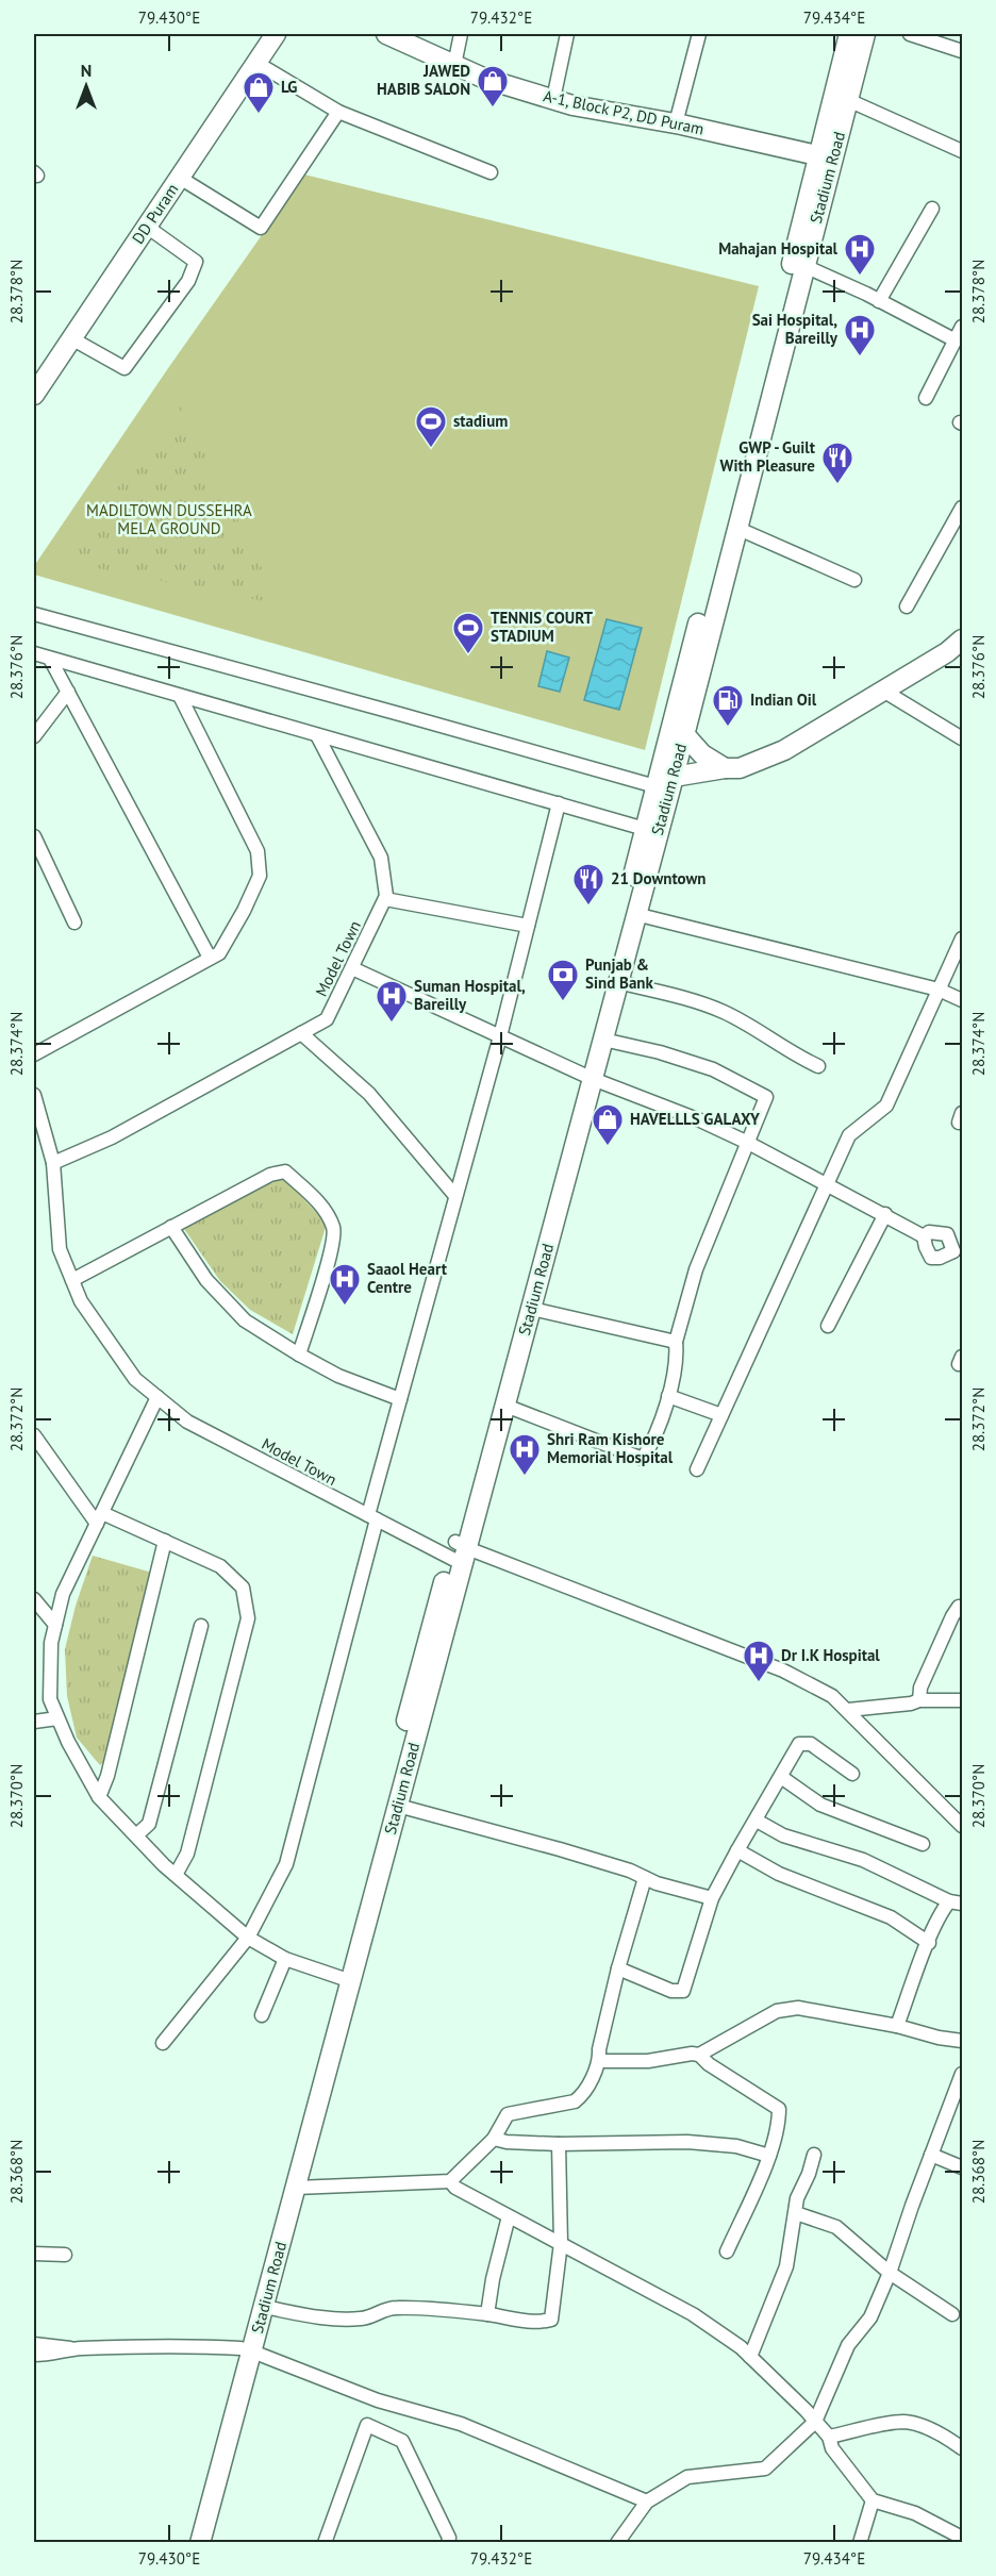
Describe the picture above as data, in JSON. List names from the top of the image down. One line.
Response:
{"streets":{"main road":["A-1, Block P2, DD Puram","Stadium Road","DD Puram"],"street":["Model Town"]},"crossings":[["A-1, Block P2, DD Puram","Stadium Road"],["Stadium Road","Model Town"]],"parks":["MADILTOWN DUSSEHRA MELA GROUND"],"places":{"shop":["JAWED HABIB SALON","LG","HAVELLLS GALAXY"],"hospital":["Mahajan Hospital","Sai Hospital, Bareilly","Suman Hospital, Bareilly","Saaol Heart Centre","Shri Ram Kishore Memorial Hospital","Dr I.K Hospital"],"sports":["stadium","TENNIS COURT STADIUM"],"restaurant":["GWP - Guilt With Pleasure","21 Downtown"],"fuel station":["Indian Oil"],"bank":["Punjab & Sind Bank"]},"north":"top","coordinates":["79.430°E","79.432°E","79.434°E","28.378°N","28.376°N","28.374°N","28.372°N","28.370°N","28.368°N"]}
